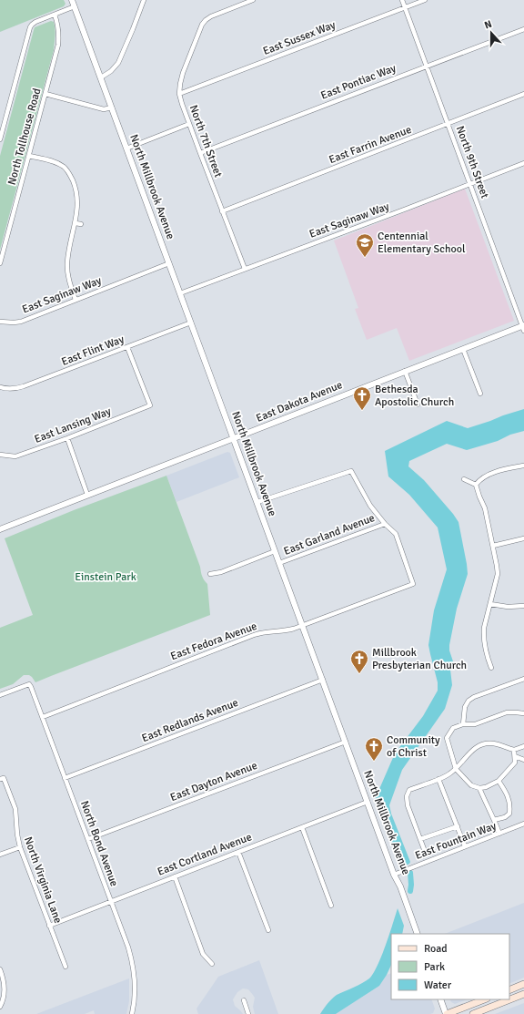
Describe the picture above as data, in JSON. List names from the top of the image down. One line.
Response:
{"streets":{"street":["East Sussex Way","East Pontiac Way","North Tollhouse Road","North 7th Street","East Farrin Avenue","North 9th Street","North Millbrook Avenue","East Saginaw Way","East Flint Way","East Dakota Avenue","East Lansing Way","East Garland Avenue","East Fedora Avenue","East Redlands Avenue","East Dayton Avenue","East Fountain Way","North Bond Avenue","East Cortland Avenue","North Virginia Lane"]},"crossings":[["East Sussex Way","North 7th Street"],["East Sussex Way","North 9th Street"],["East Pontiac Way","North 7th Street"],["East Pontiac Way","North 9th Street"],["North 7th Street","East Farrin Avenue"],["North 7th Street","East Saginaw Way"],["East Farrin Avenue","North 9th Street"],["North 9th Street","East Saginaw Way"],["North 9th Street","East Dakota Avenue"],["North Millbrook Avenue","East Saginaw Way"],["North Millbrook Avenue","East Flint Way"],["North Millbrook Avenue","East Dakota Avenue"],["North Millbrook Avenue","East Garland Avenue"],["North Millbrook Avenue","East Fedora Avenue"],["North Millbrook Avenue","East Redlands Avenue"],["North Millbrook Avenue","East Dayton Avenue"],["North Millbrook Avenue","East Fountain Way"],["North Millbrook Avenue","East Cortland Avenue"],["East Flint Way","East Lansing Way"],["East Garland Avenue","East Fedora Avenue"],["East Fedora Avenue","North Bond Avenue"],["East Redlands Avenue","North Bond Avenue"],["East Dayton Avenue","North Bond Avenue"],["North Bond Avenue","East Cortland Avenue"],["East Cortland Avenue","North Virginia Lane"]],"parks":["Einstein Park"],"places":{"school or university":["Centennial Elementary School"],"church":["Bethesda Apostolic Church","Millbrook Presbyterian Church","Community of Christ"]},"legend":["Road","Park","Water"],"north":"top"}
